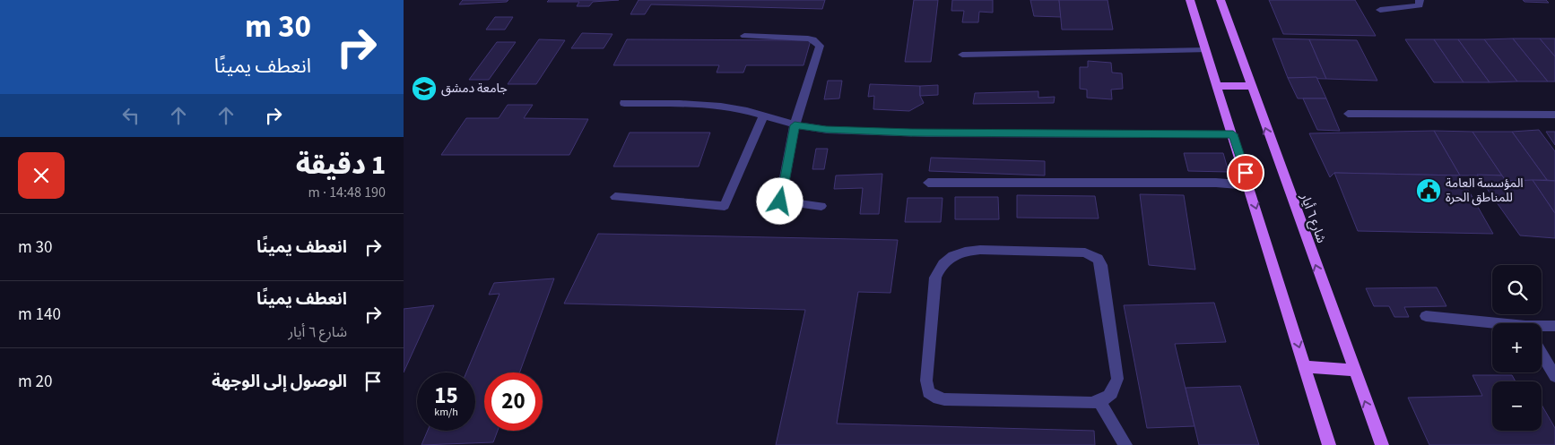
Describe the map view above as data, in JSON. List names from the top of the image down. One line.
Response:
{"streets":{"main road":["شارع ٦ أيار"]},"places":{"school or university":["جامعة دمشق"],"public building":["المؤسسة العامة للمناطق الحرة"]},"page":{"turn":["30 m","انعطف يمينًا"],"heading":["1 دقيقة","190 m · 14:48"],"list":[{"name":"انعطف يمينًا","value":"30 m"},{"name":"انعطف يمينًا","note":"شارع ٦ أيار","value":"140 m"},{"name":"الوصول إلى الوجهة","value":"20 m"}],"map_buttons":["+","−"],"speed":"15 km/h","limit":"20"}}
